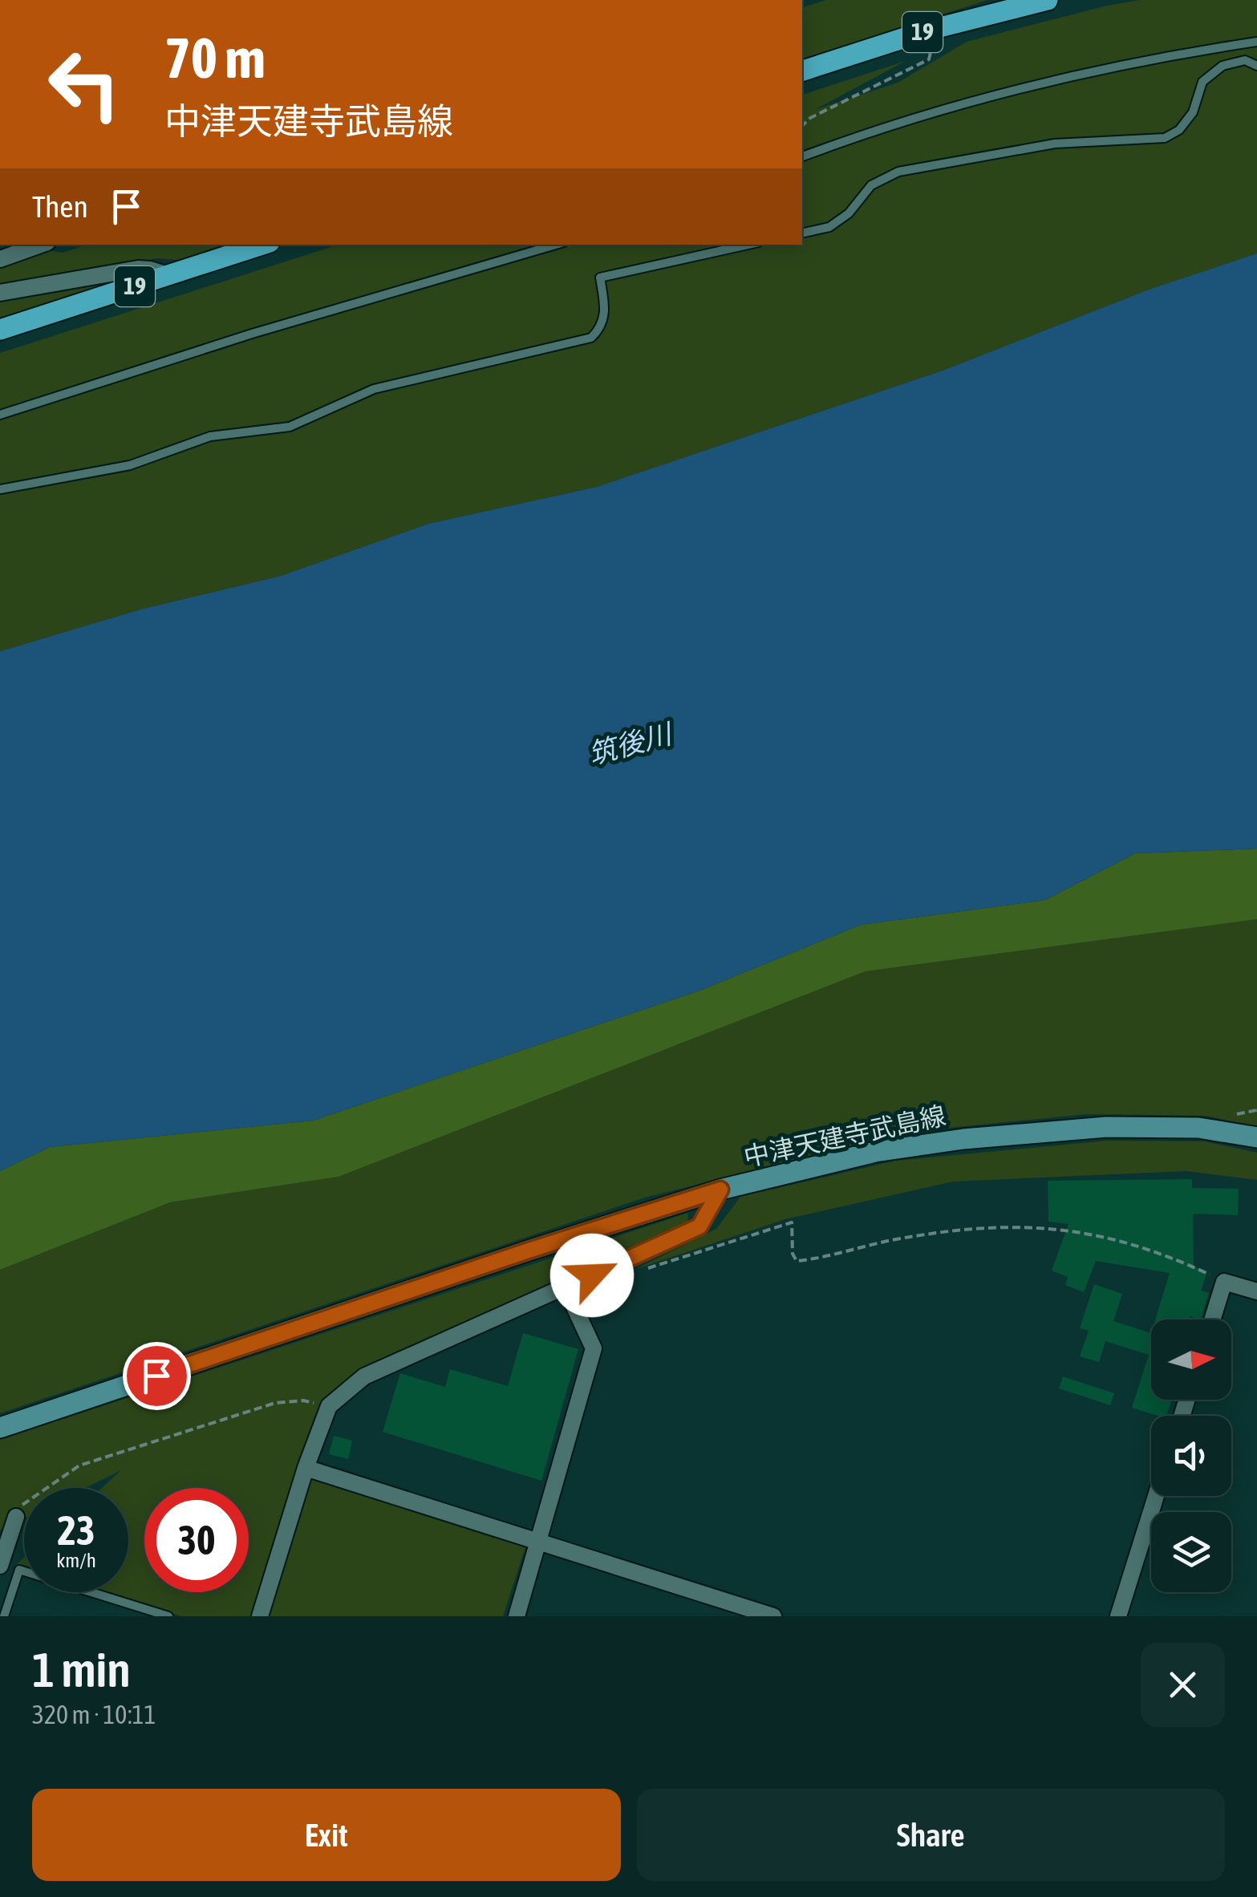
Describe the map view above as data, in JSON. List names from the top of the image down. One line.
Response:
{"streets":{"main road":["19","中津天建寺武島線"]},"water":["筑後川"],"north":"right","page":{"turn":["70 m","中津天建寺武島線"],"then":"Then","speed":"23 km/h","limit":"30","heading":["1 min","320 m · 10:11"],"buttons":["Exit","Share"]}}
